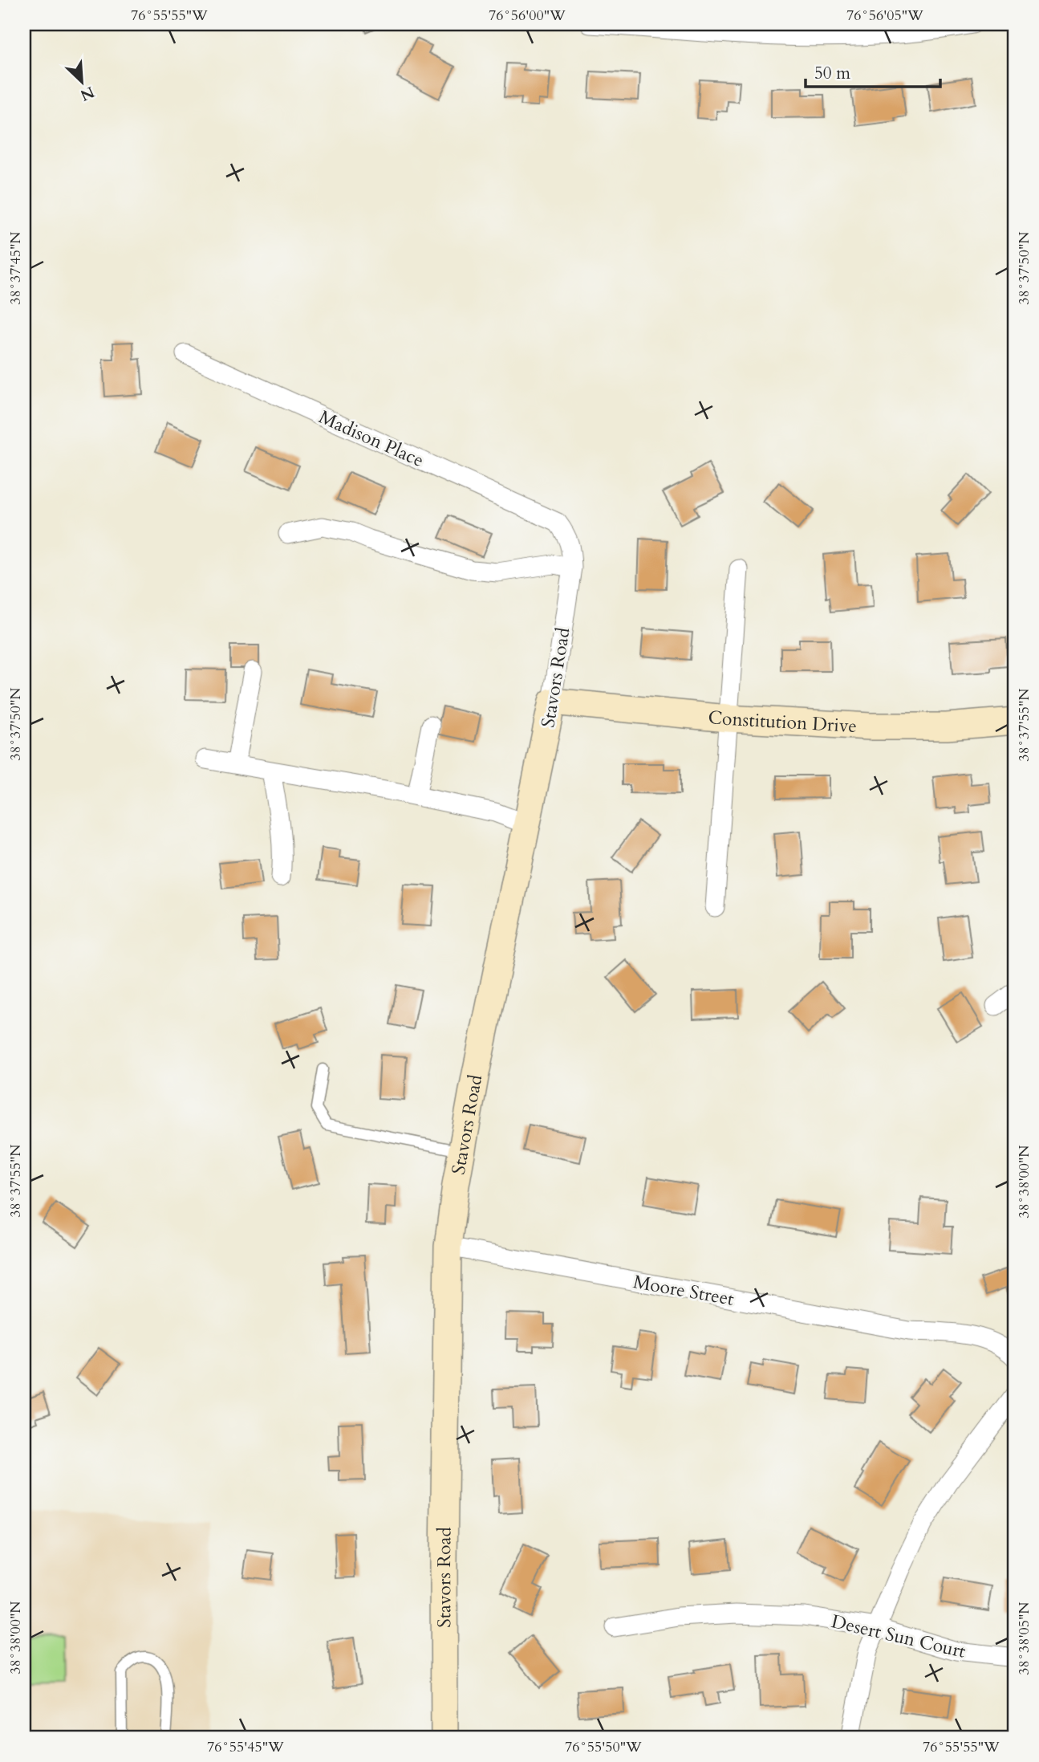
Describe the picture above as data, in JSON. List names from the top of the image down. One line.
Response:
{"streets":{"street":["Madison Place","Stavors Road","Constitution Drive","Moore Street","Desert Sun Court"]},"crossings":[["Madison Place","Stavors Road"],["Stavors Road","Constitution Drive"],["Stavors Road","Moore Street"]],"scale_bar":"50 m","north":"bottom right","coordinates":["76°55'55\"W","76°56'00\"W","76°56'05\"W","38°37'45\"N","38°37'50\"N","38°37'55\"N","38°38'00\"N","38°38'05\"N","76°55'45\"W","76°55'50\"W"]}
